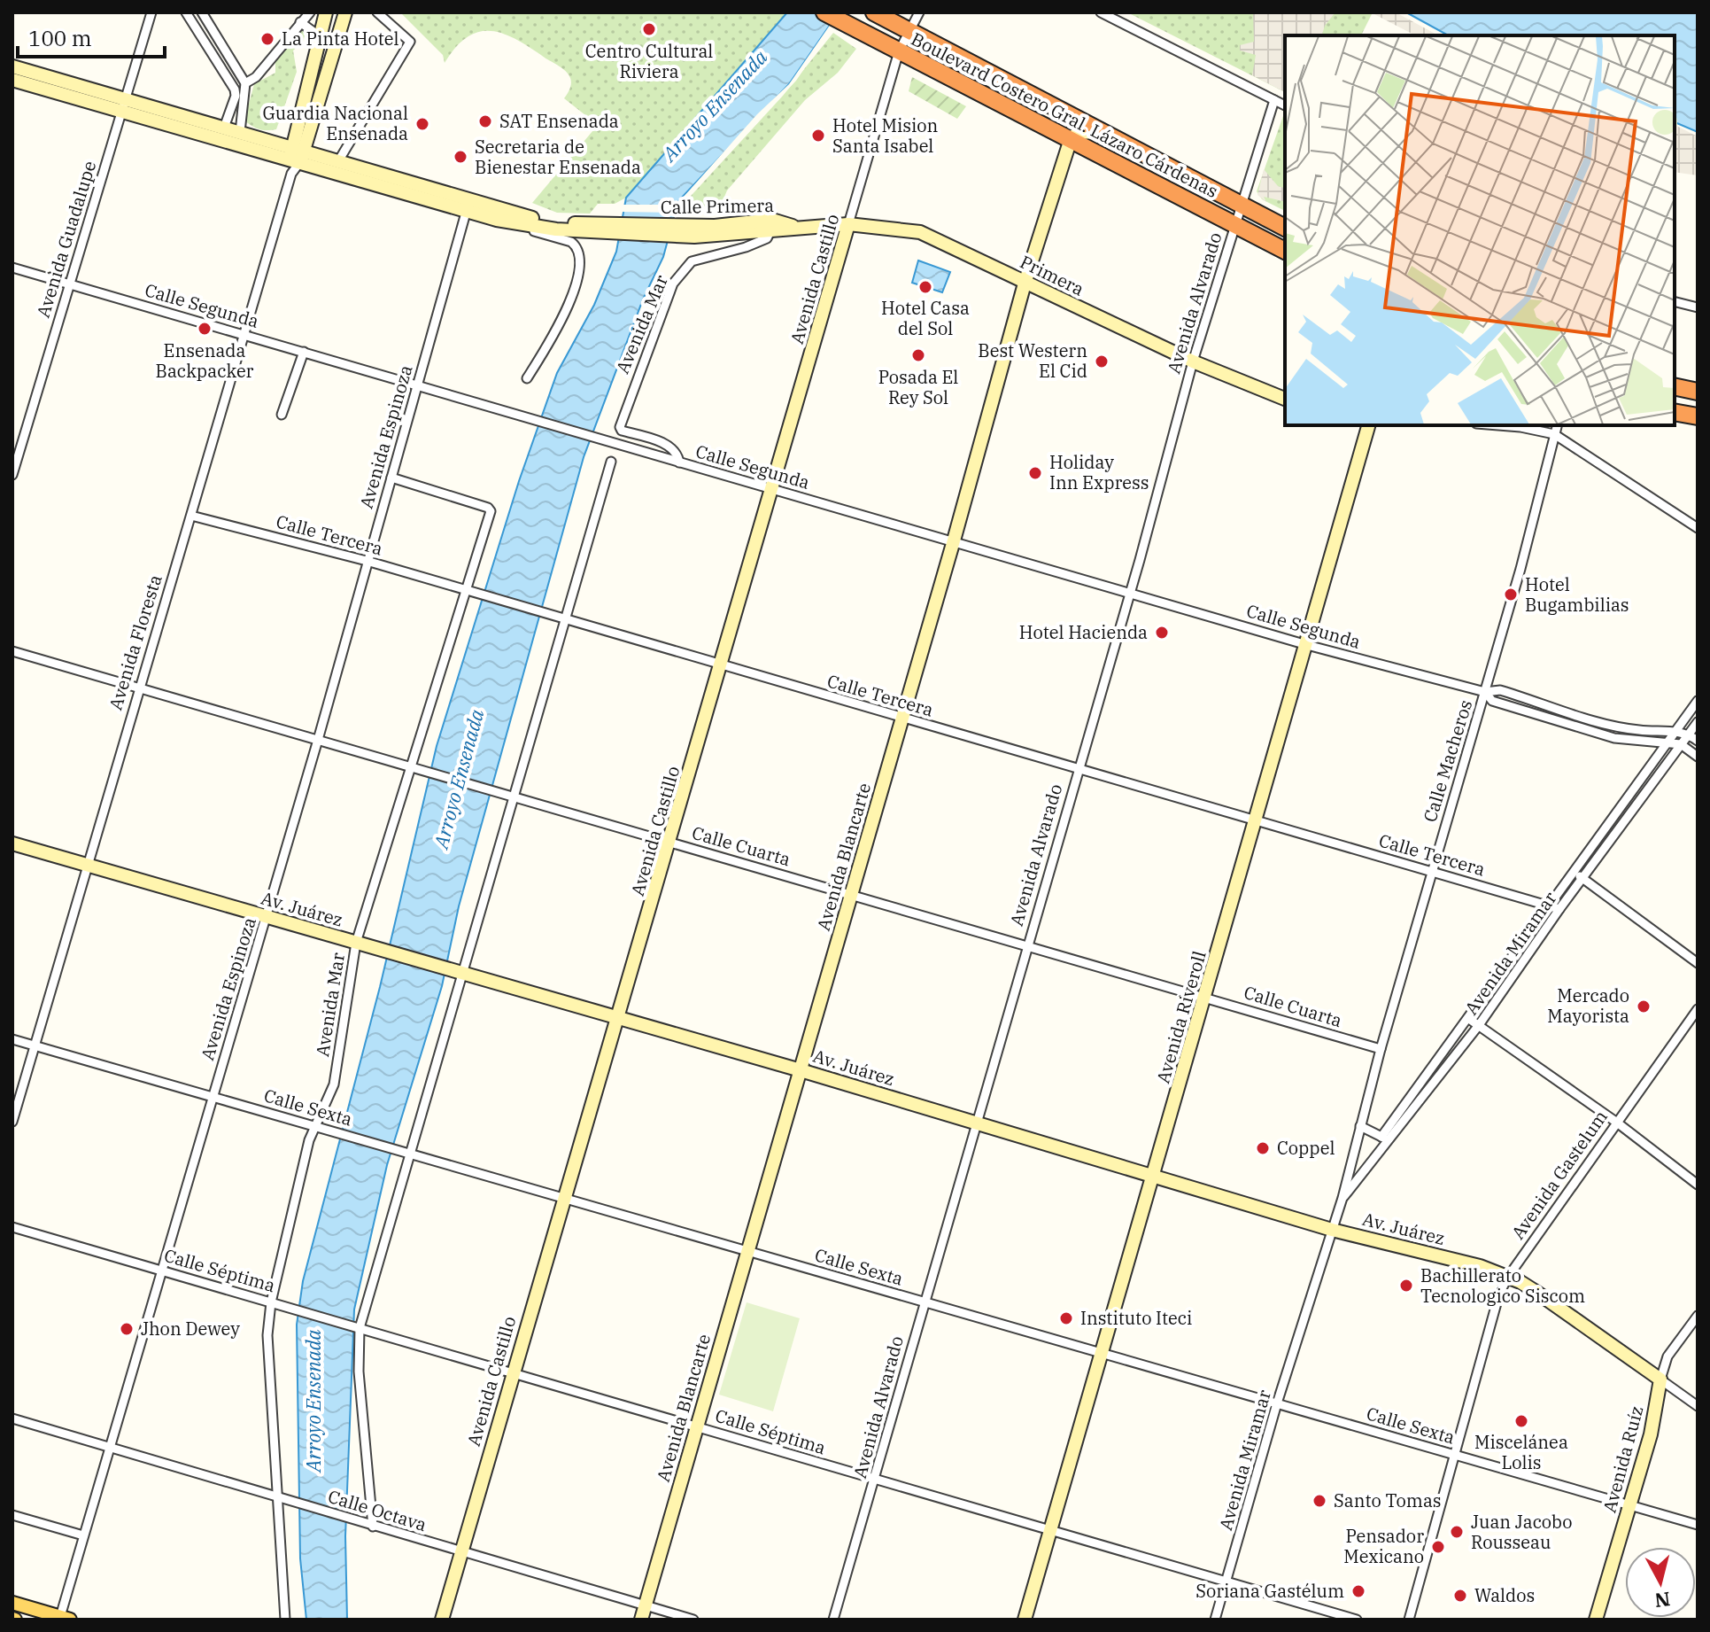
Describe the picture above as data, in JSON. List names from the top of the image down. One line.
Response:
{"streets":{"highway":["Boulevard Costero Gral. Lázaro Cárdenas"],"main road":["Calle Primera","Primera","Avenida Castillo","Avenida Floresta","Avenida Blancarte","Av. Juárez","Avenida Riveroll","Avenida Ruíz"],"street":["Avenida Guadalupe","Avenida Alvarado","Calle Segunda","Avenida Mar","Avenida Espinoza","Calle Tercera","Calle Macheros","Calle Cuarta","Avenida Miramar","Calle Sexta","Avenida Gastelum","Calle Séptima","Calle Octava"]},"crossings":[["Boulevard Costero Gral. Lázaro Cárdenas","Avenida Castillo"],["Boulevard Costero Gral. Lázaro Cárdenas","Avenida Alvarado"],["Boulevard Costero Gral. Lázaro Cárdenas","Avenida Blancarte"],["Calle Primera","Primera"],["Calle Primera","Avenida Mar"],["Calle Primera","Avenida Espinoza"],["Avenida Guadalupe","Calle Segunda"],["Primera","Avenida Castillo"],["Primera","Avenida Alvarado"],["Primera","Avenida Blancarte"],["Avenida Castillo","Calle Segunda"],["Avenida Castillo","Calle Tercera"],["Avenida Castillo","Calle Cuarta"],["Avenida Castillo","Av. Juárez"],["Avenida Castillo","Calle Sexta"],["Avenida Castillo","Calle Séptima"],["Avenida Castillo","Calle Octava"],["Avenida Alvarado","Calle Segunda"],["Avenida Alvarado","Calle Tercera"],["Avenida Alvarado","Calle Cuarta"],["Avenida Alvarado","Av. Juárez"],["Avenida Alvarado","Calle Sexta"],["Avenida Alvarado","Calle Séptima"],["Calle Segunda","Avenida Mar"],["Calle Segunda","Avenida Espinoza"],["Calle Segunda","Avenida Floresta"],["Calle Segunda","Calle Macheros"],["Calle Segunda","Avenida Blancarte"],["Calle Segunda","Avenida Riveroll"],["Avenida Mar","Avenida Espinoza"],["Avenida Mar","Calle Tercera"],["Avenida Mar","Calle Cuarta"],["Avenida Mar","Av. Juárez"],["Avenida Mar","Calle Sexta"],["Avenida Mar","Calle Séptima"],["Avenida Mar","Calle Octava"],["Avenida Espinoza","Calle Tercera"],["Avenida Espinoza","Calle Cuarta"],["Avenida Espinoza","Av. Juárez"],["Avenida Espinoza","Calle Sexta"],["Avenida Espinoza","Calle Séptima"],["Avenida Espinoza","Calle Octava"],["Calle Tercera","Avenida Floresta"],["Calle Tercera","Calle Macheros"],["Calle Tercera","Avenida Blancarte"],["Calle Tercera","Avenida Miramar"],["Calle Tercera","Avenida Riveroll"],["Avenida Floresta","Calle Cuarta"],["Avenida Floresta","Av. Juárez"],["Avenida Floresta","Calle Sexta"],["Calle Macheros","Calle Cuarta"],["Calle Macheros","Av. Juárez"],["Calle Macheros","Avenida Miramar"],["Calle Cuarta","Avenida Blancarte"],["Calle Cuarta","Avenida Riveroll"],["Avenida Blancarte","Av. Juárez"],["Avenida Blancarte","Calle Sexta"],["Avenida Blancarte","Calle Séptima"],["Avenida Blancarte","Calle Octava"],["Av. Juárez","Avenida Miramar"],["Av. Juárez","Avenida Riveroll"],["Av. Juárez","Avenida Gastelum"],["Av. Juárez","Avenida Ruíz"],["Avenida Miramar","Calle Sexta"],["Avenida Miramar","Calle Séptima"],["Avenida Riveroll","Calle Sexta"],["Avenida Riveroll","Calle Séptima"],["Calle Sexta","Avenida Gastelum"],["Calle Sexta","Avenida Ruíz"]],"water":["Arroyo Ensenada"],"places":["Centro Cultural Riviera","La Pinta Hotel","SAT Ensenada","Guardia Nacional Ensenada","Hotel Mision Santa Isabel","Secretaria de Bienestar Ensenada","Hotel Casa del Sol","Ensenada Backpacker","Posada El Rey Sol","Best Western El Cid","Holiday Inn Express","Hotel Bugambilias","Hotel Hacienda","Mercado Mayorista","Coppel","Bachillerato Tecnologico Siscom","Instituto Iteci","Jhon Dewey","Miscelánea Lolis","Santo Tomas","Juan Jacobo Rousseau","Pensador Mexicano","Soriana Gastélum","Waldos"],"scale_bar":"100 m","north":"bottom"}
